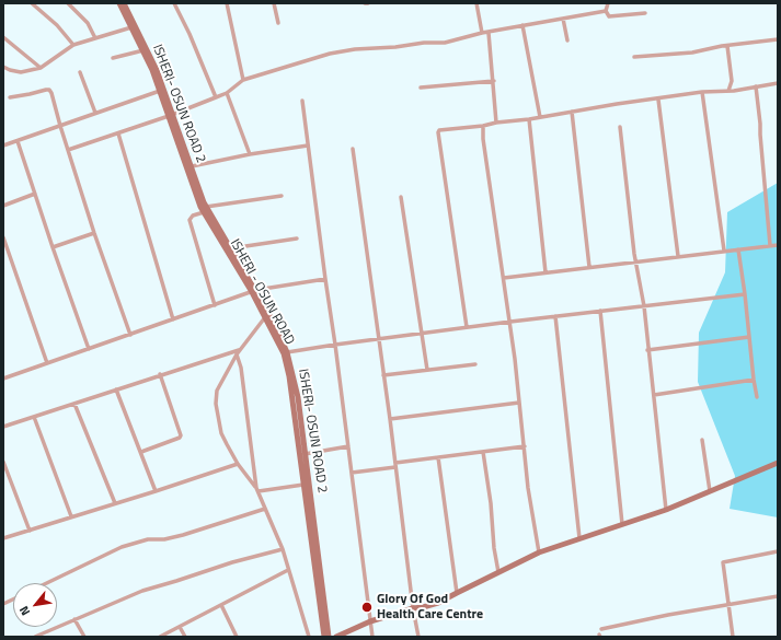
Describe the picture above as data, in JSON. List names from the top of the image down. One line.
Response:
{"streets":{"main road":["ISHERI- OSUN ROAD 2","ISHERI - OSUN ROAD"]},"crossings":[["ISHERI- OSUN ROAD 2","ISHERI - OSUN ROAD"]],"places":["Glory Of God Health Care Centre"],"north":"bottom left"}
